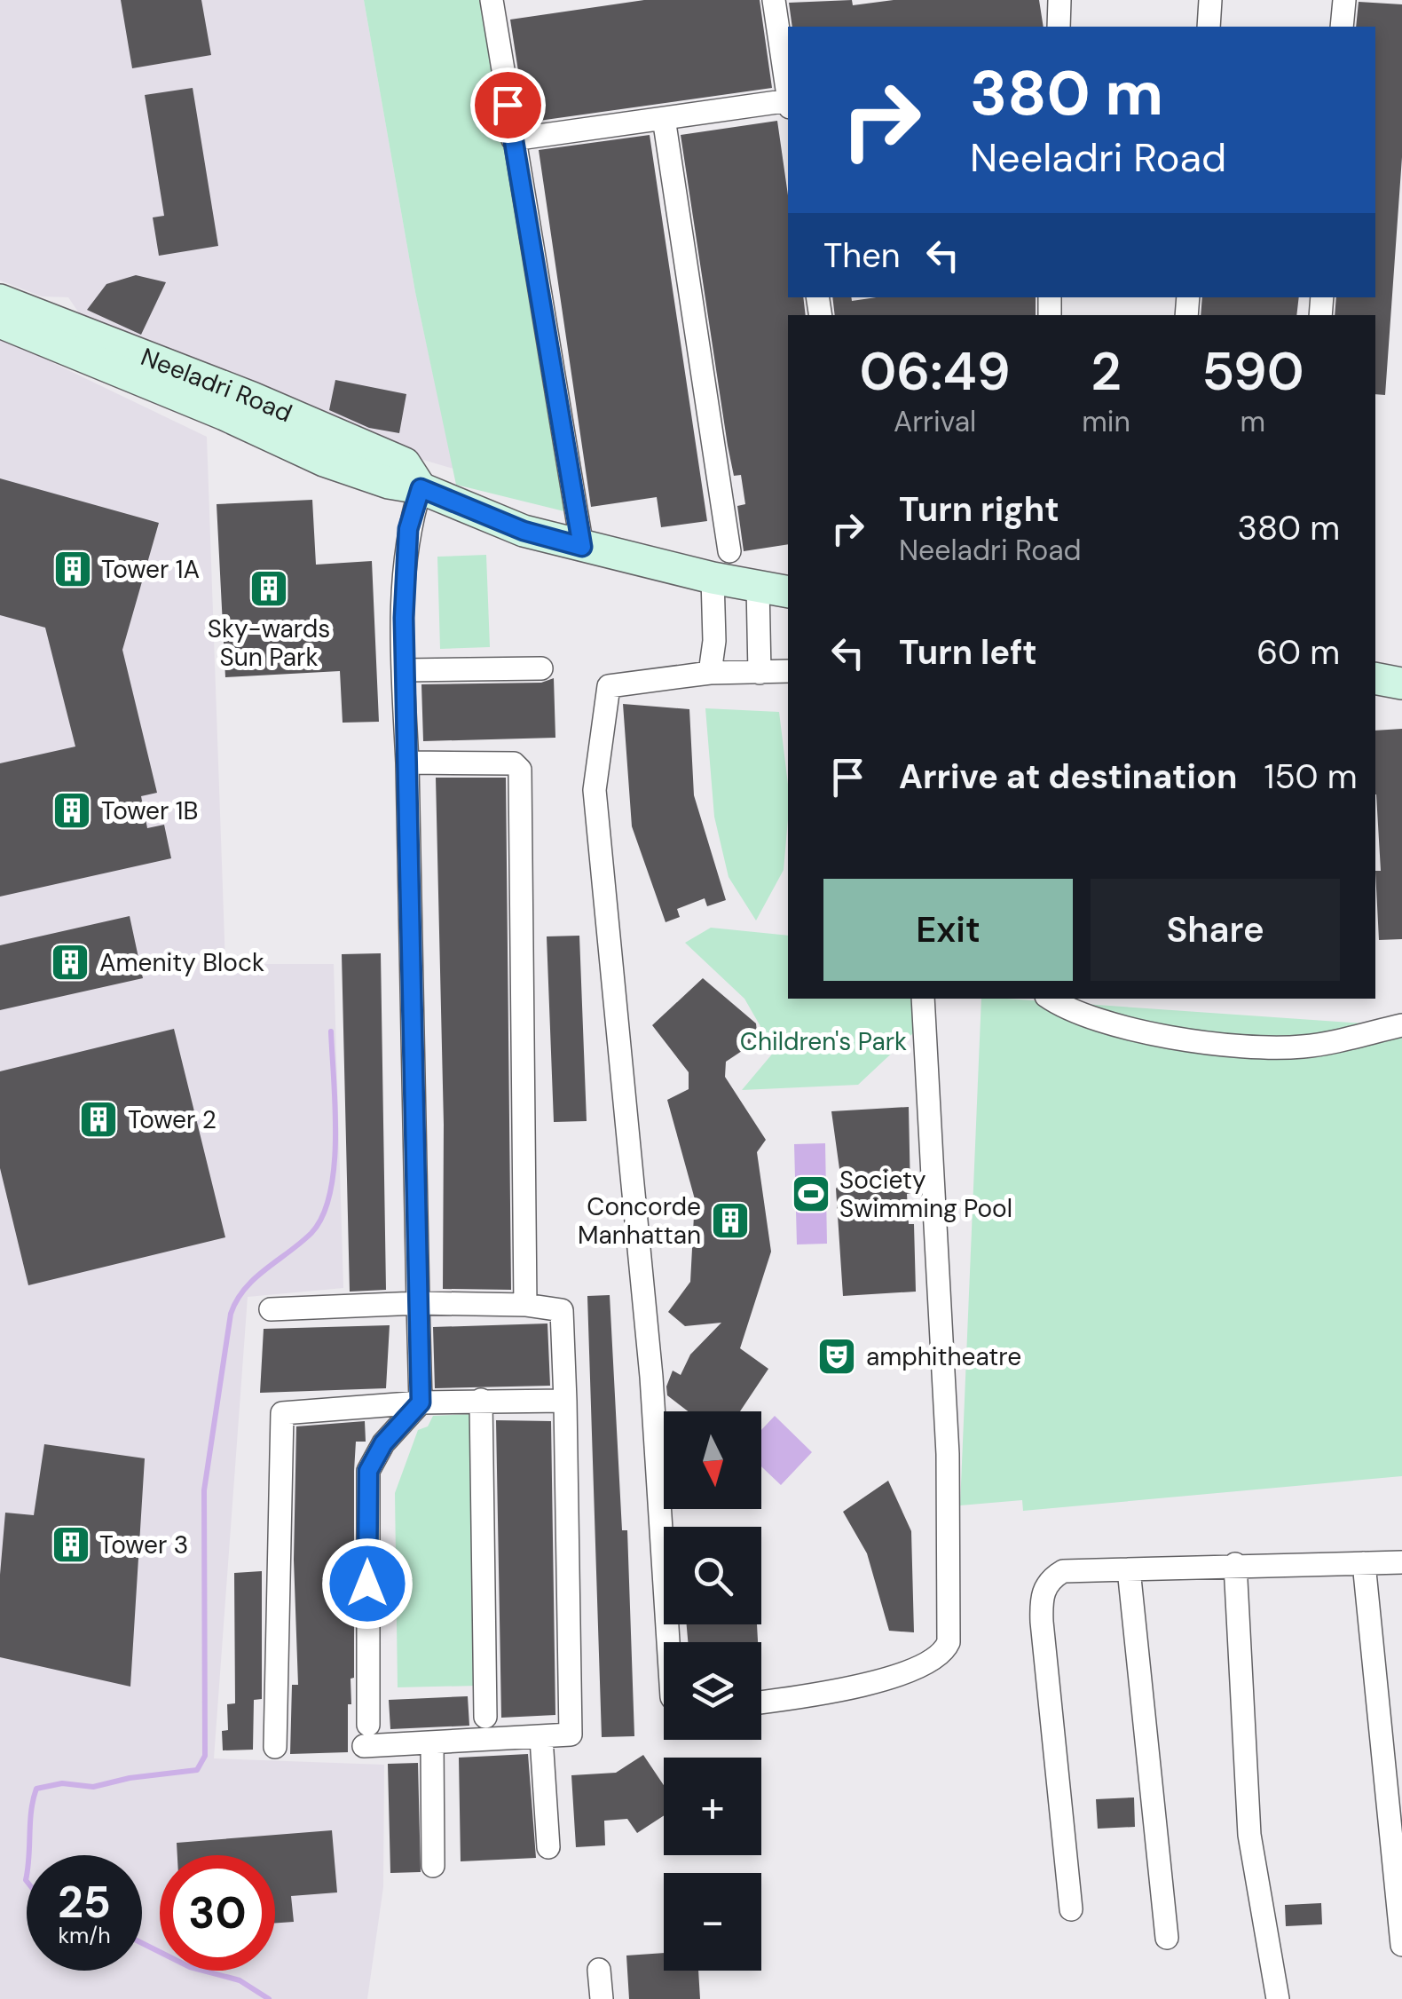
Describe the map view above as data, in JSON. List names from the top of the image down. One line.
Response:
{"streets":{"main road":["Neeladri Road"]},"parks":["Children's Park"],"places":{"building":["Tower 1A","Sky-wards Sun Park","Tower 1B","Amenity Block","Tower 2","Concorde Manhattan","Tower 3"],"sports":["Society Swimming Pool"],"theatre":["amphitheatre"]},"north":"bottom","page":{"turn":["380 m","Neeladri Road"],"then":"Then","eta":["06:49","Arrival","2","min","590","m"],"list":[{"name":"Turn right","note":"Neeladri Road","value":"380 m"},{"name":"Turn left","value":"60 m"},{"name":"Arrive at destination","value":"150 m"}],"buttons":["Exit","Share"],"map_buttons":["+","−"],"speed":"25 km/h","limit":"30"}}
